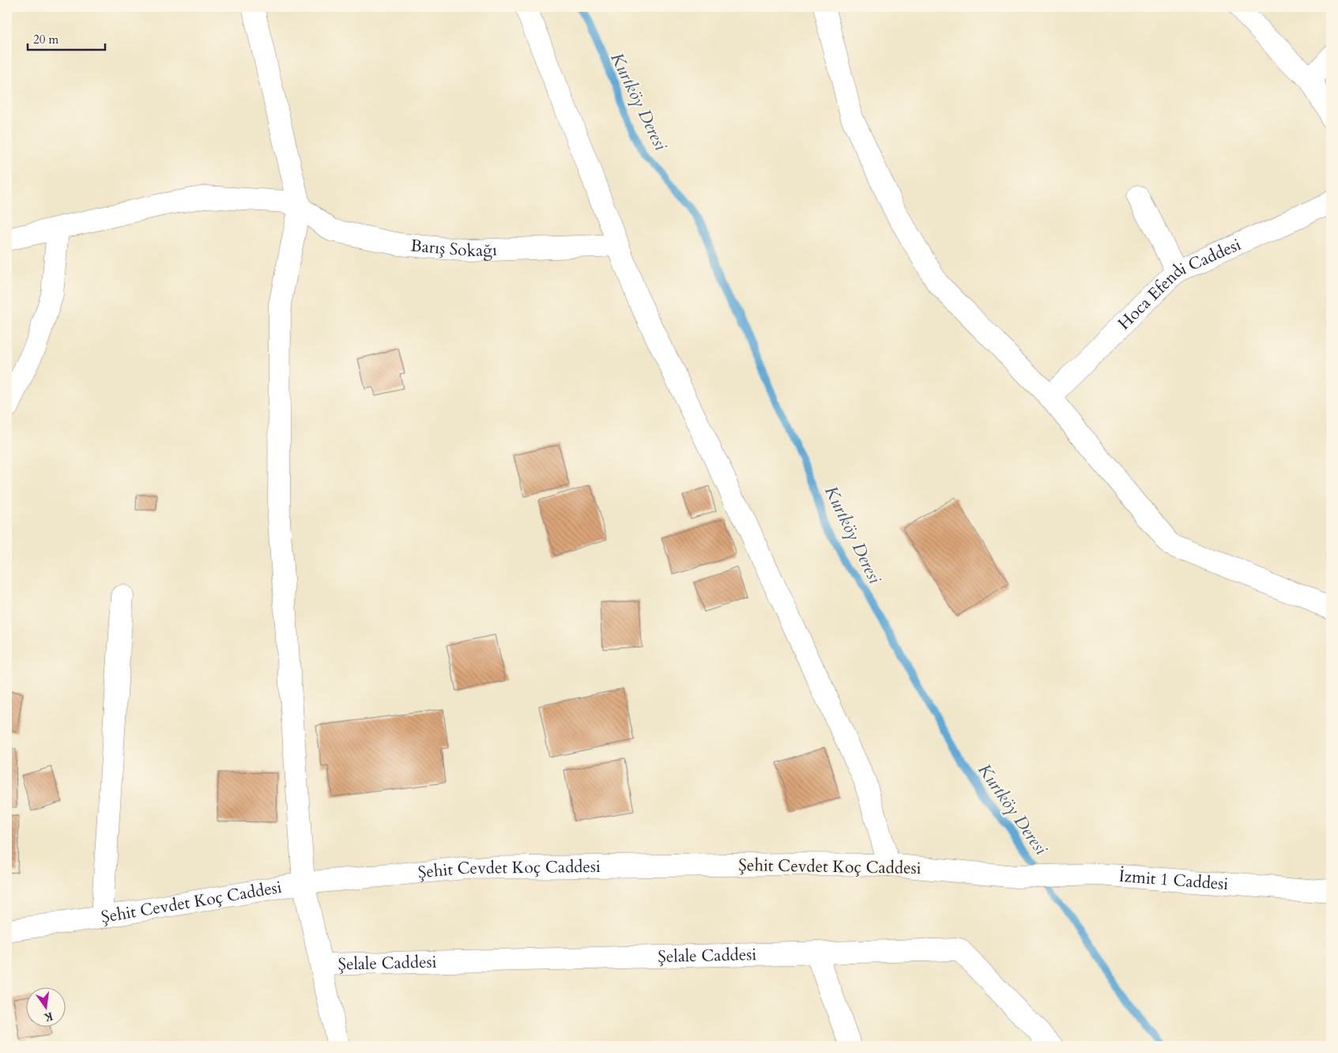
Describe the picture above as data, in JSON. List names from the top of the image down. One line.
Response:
{"streets":{"street":["Barış Sokağı","Hoca Efendi Caddesi","Şehit Cevdet Koç Caddesi","İzmit 1 Caddesi","Şelale Caddesi"]},"crossings":[["Şehit Cevdet Koç Caddesi","İzmit 1 Caddesi"]],"water":["Kurtköy Deresi"],"scale_bar":"20 m","north":"bottom"}
